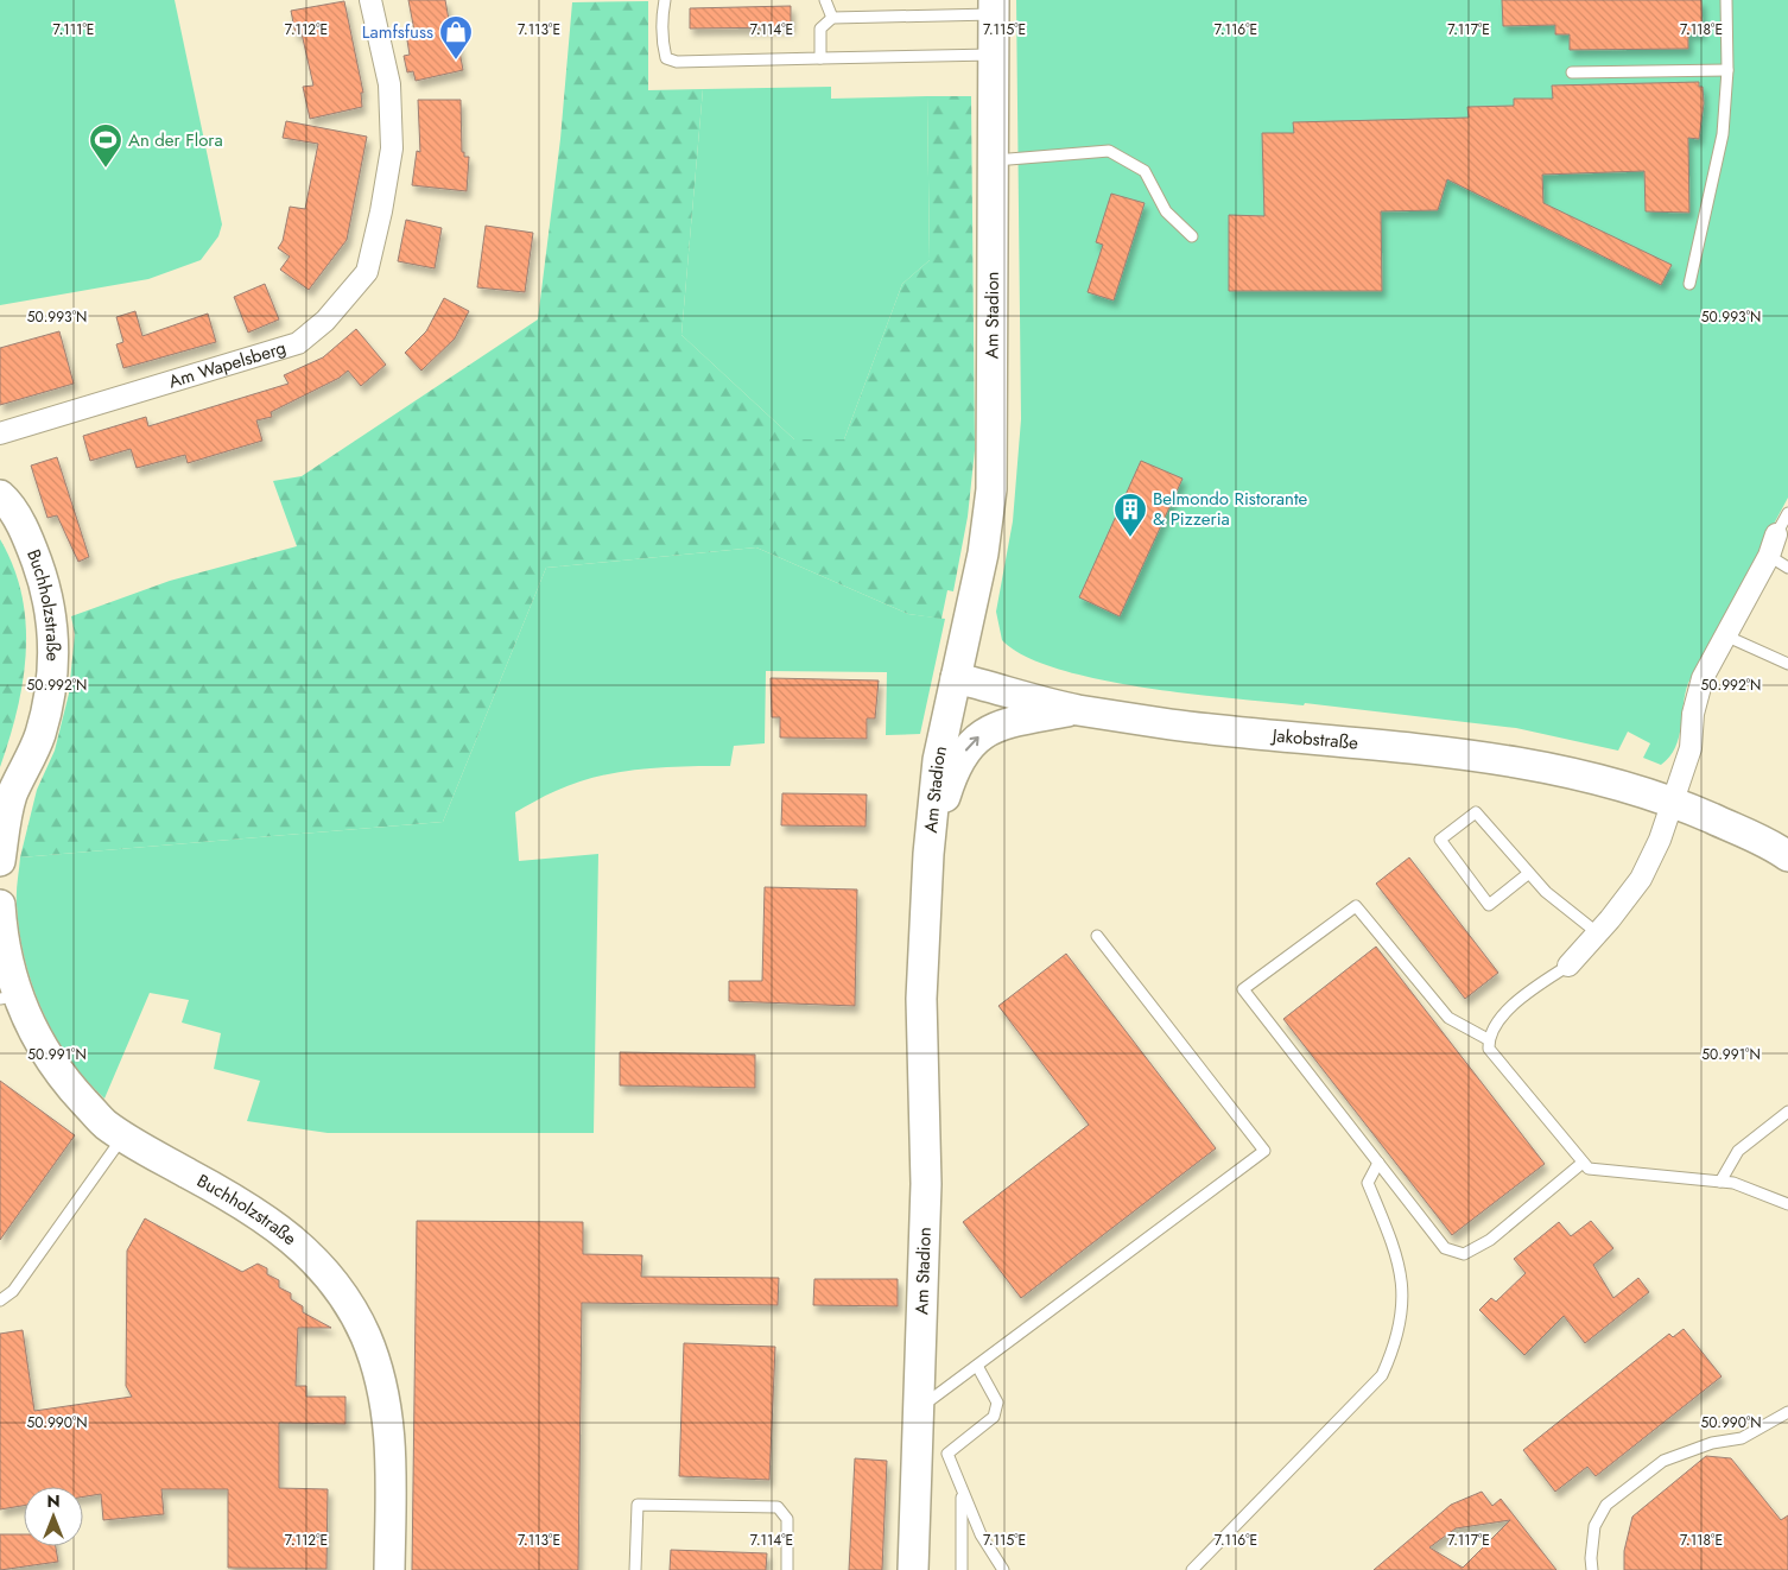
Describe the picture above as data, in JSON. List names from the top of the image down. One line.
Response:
{"streets":{"street":["Am Stadion","Am Wapelsberg","Buchholzstraße","Jakobstraße"]},"crossings":[["Am Stadion","Jakobstraße"]],"places":{"shop":["Lamfsfuss"],"sports":["An der Flora"],"building":["Belmondo Ristorante & Pizzeria"]},"north":"top","coordinates":["7.111°E","7.112°E","7.113°E","7.114°E","7.115°E","7.116°E","7.117°E","7.118°E","50.993°N","50.992°N","50.991°N","50.990°N"]}
